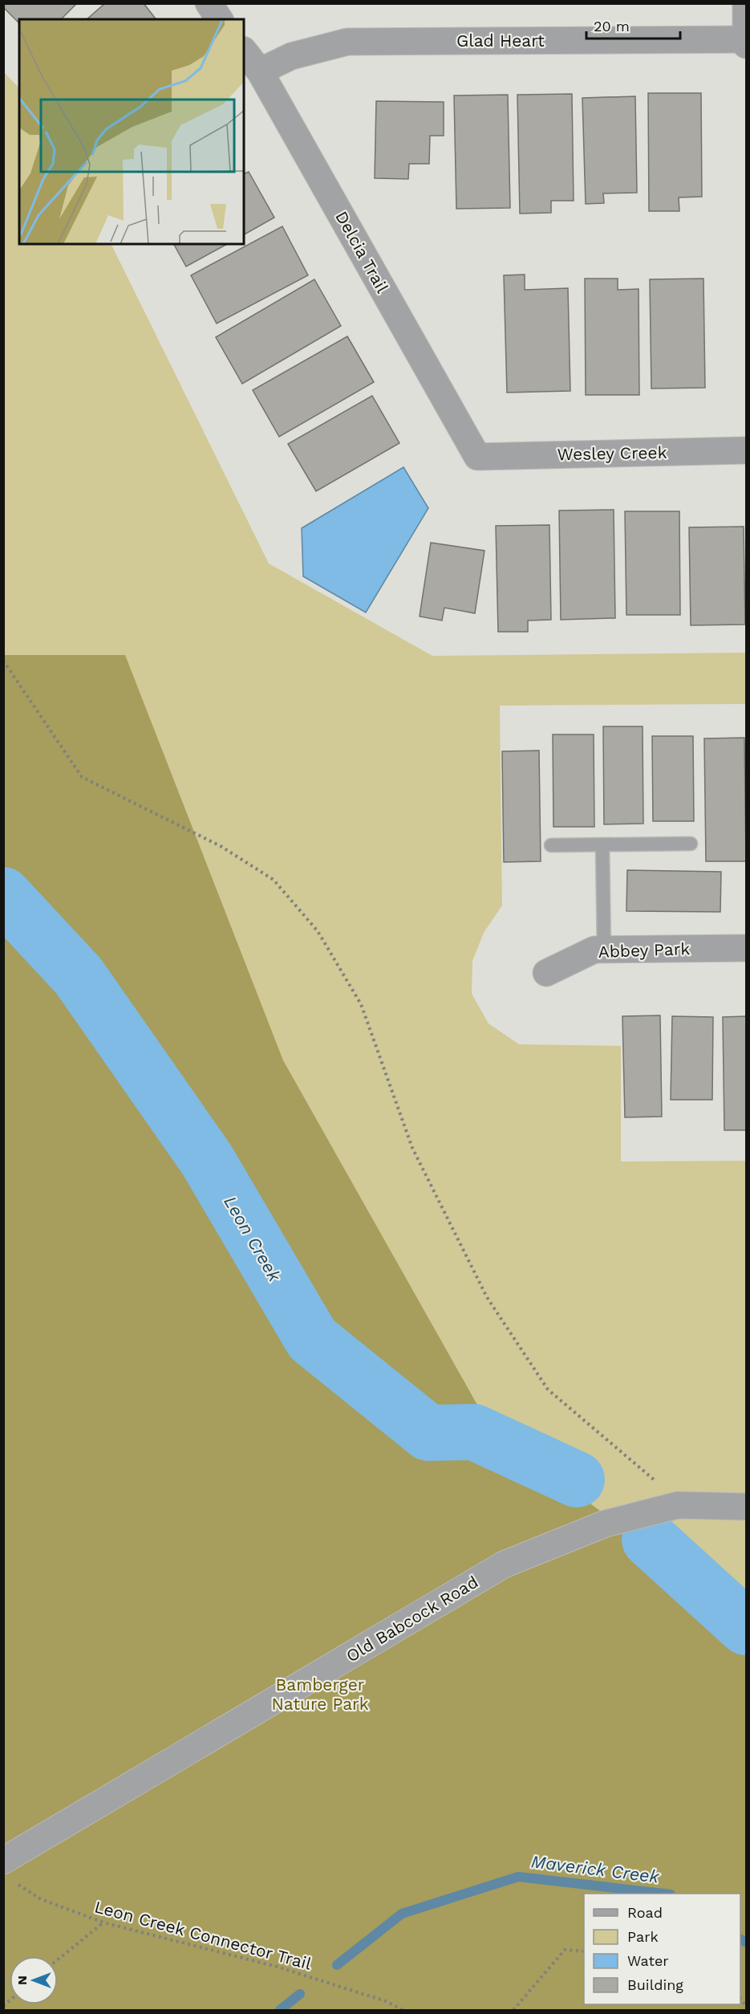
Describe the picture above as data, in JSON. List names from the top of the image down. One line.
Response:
{"streets":{"street":["Glad Heart","Delcia Trail","Wesley Creek","Abbey Park","Old Babcock Road"],"path":["Leon Creek Connector Trail"]},"crossings":[["Glad Heart","Delcia Trail"],["Delcia Trail","Wesley Creek"],["Old Babcock Road","Leon Creek Connector Trail"]],"water":["Leon Creek","Maverick Creek"],"parks":["Bamberger Nature Park"],"legend":["Road","Park","Water","Building"],"scale_bar":"20 m","north":"left"}
